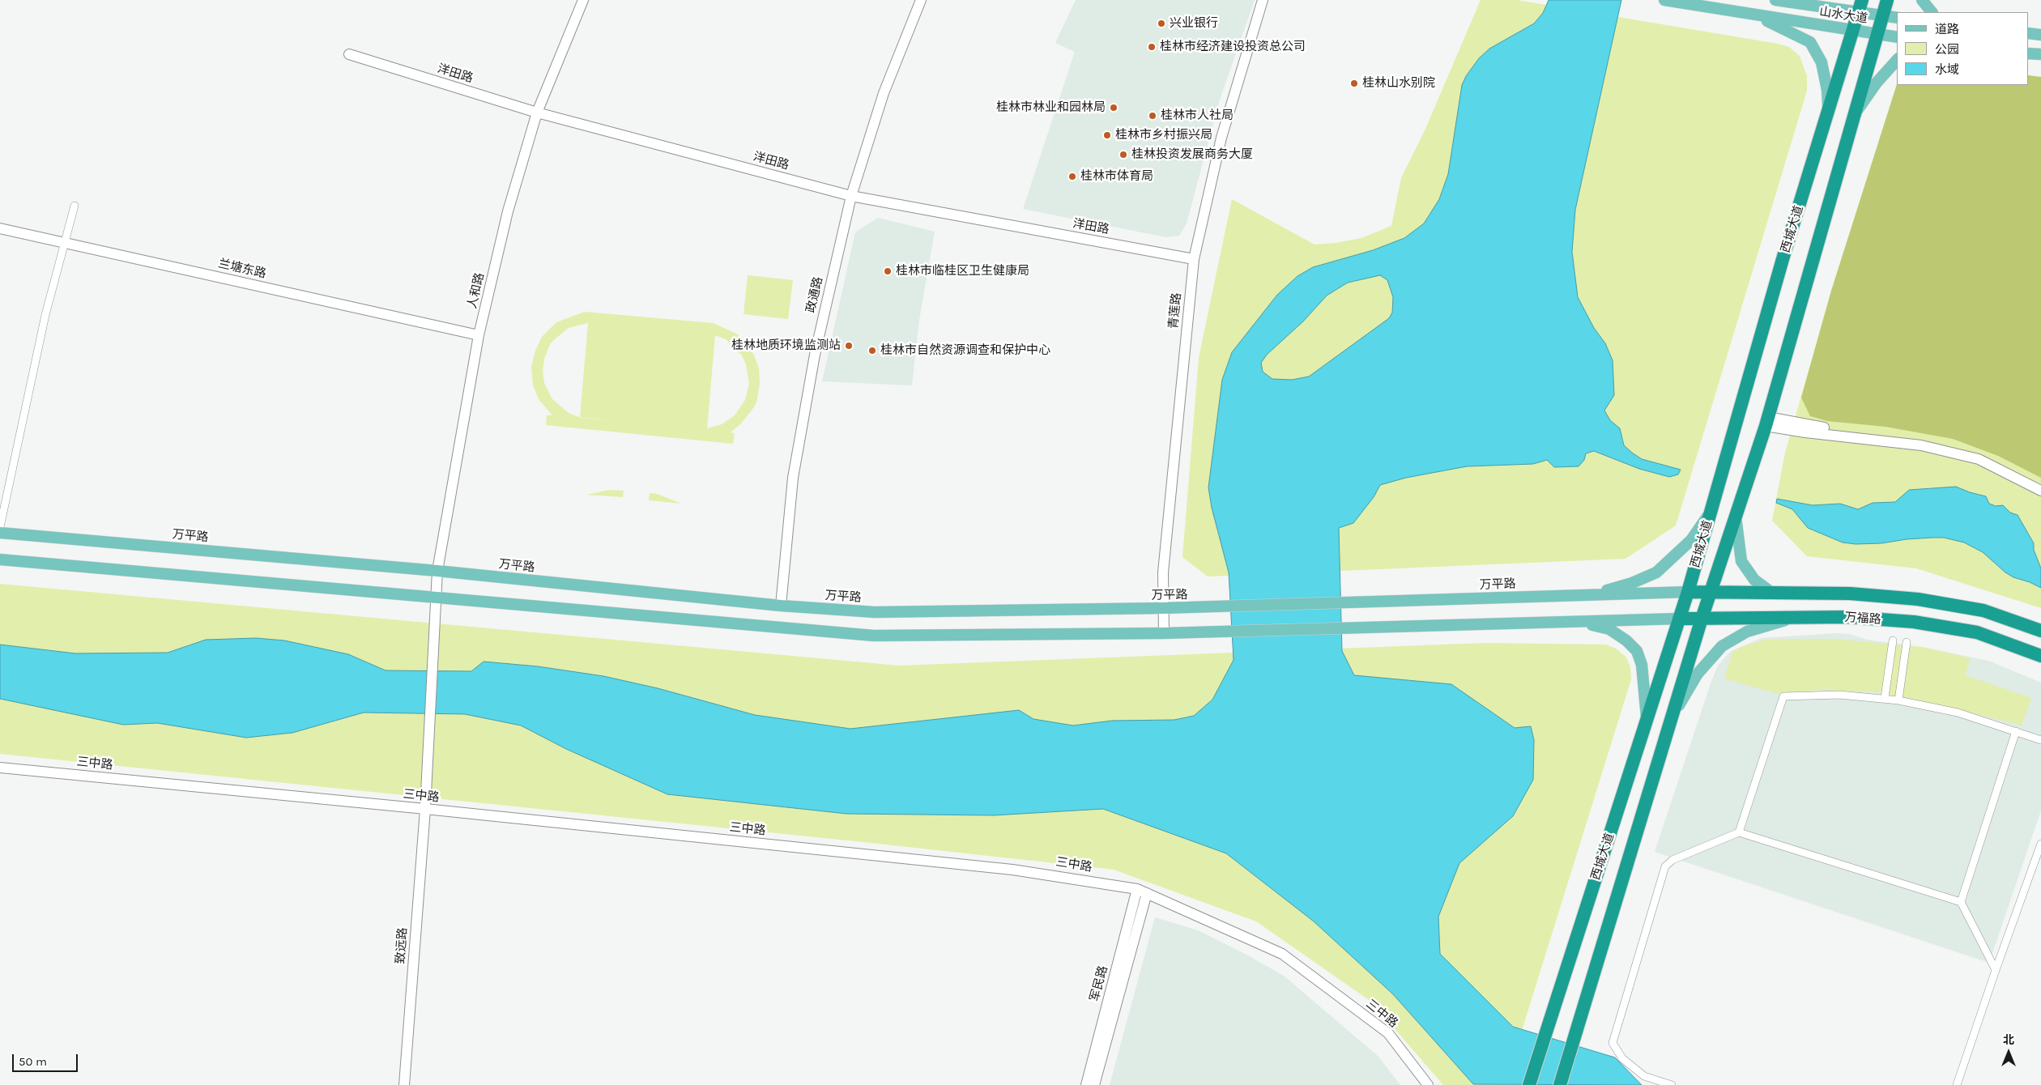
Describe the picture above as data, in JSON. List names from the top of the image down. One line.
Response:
{"streets":{"highway":["西城大道","万福路"],"main road":["山水大道","万平路"],"street":["洋田路","兰塘东路","人和路","政通路","青莲路","三中路","致远路","军民路"]},"crossings":[["山水大道","西城大道"],["洋田路","人和路"],["洋田路","政通路"],["洋田路","青莲路"],["西城大道","万平路"],["西城大道","万福路"],["兰塘东路","人和路"],["人和路","万平路"],["人和路","致远路"],["政通路","万平路"],["青莲路","万平路"],["万平路","万福路"],["三中路","致远路"],["三中路","军民路"]],"places":["兴业银行","桂林市经济建设投资总公司","桂林山水别院","桂林市林业和园林局","桂林市人社局","桂林市乡村振兴局","桂林投资发展商务大厦","桂林市体育局","桂林市临桂区卫生健康局","桂林地质环境监测站","桂林市自然资源调查和保护中心"],"legend":["道路","公园","水域"],"scale_bar":"50 m","north":"top"}
